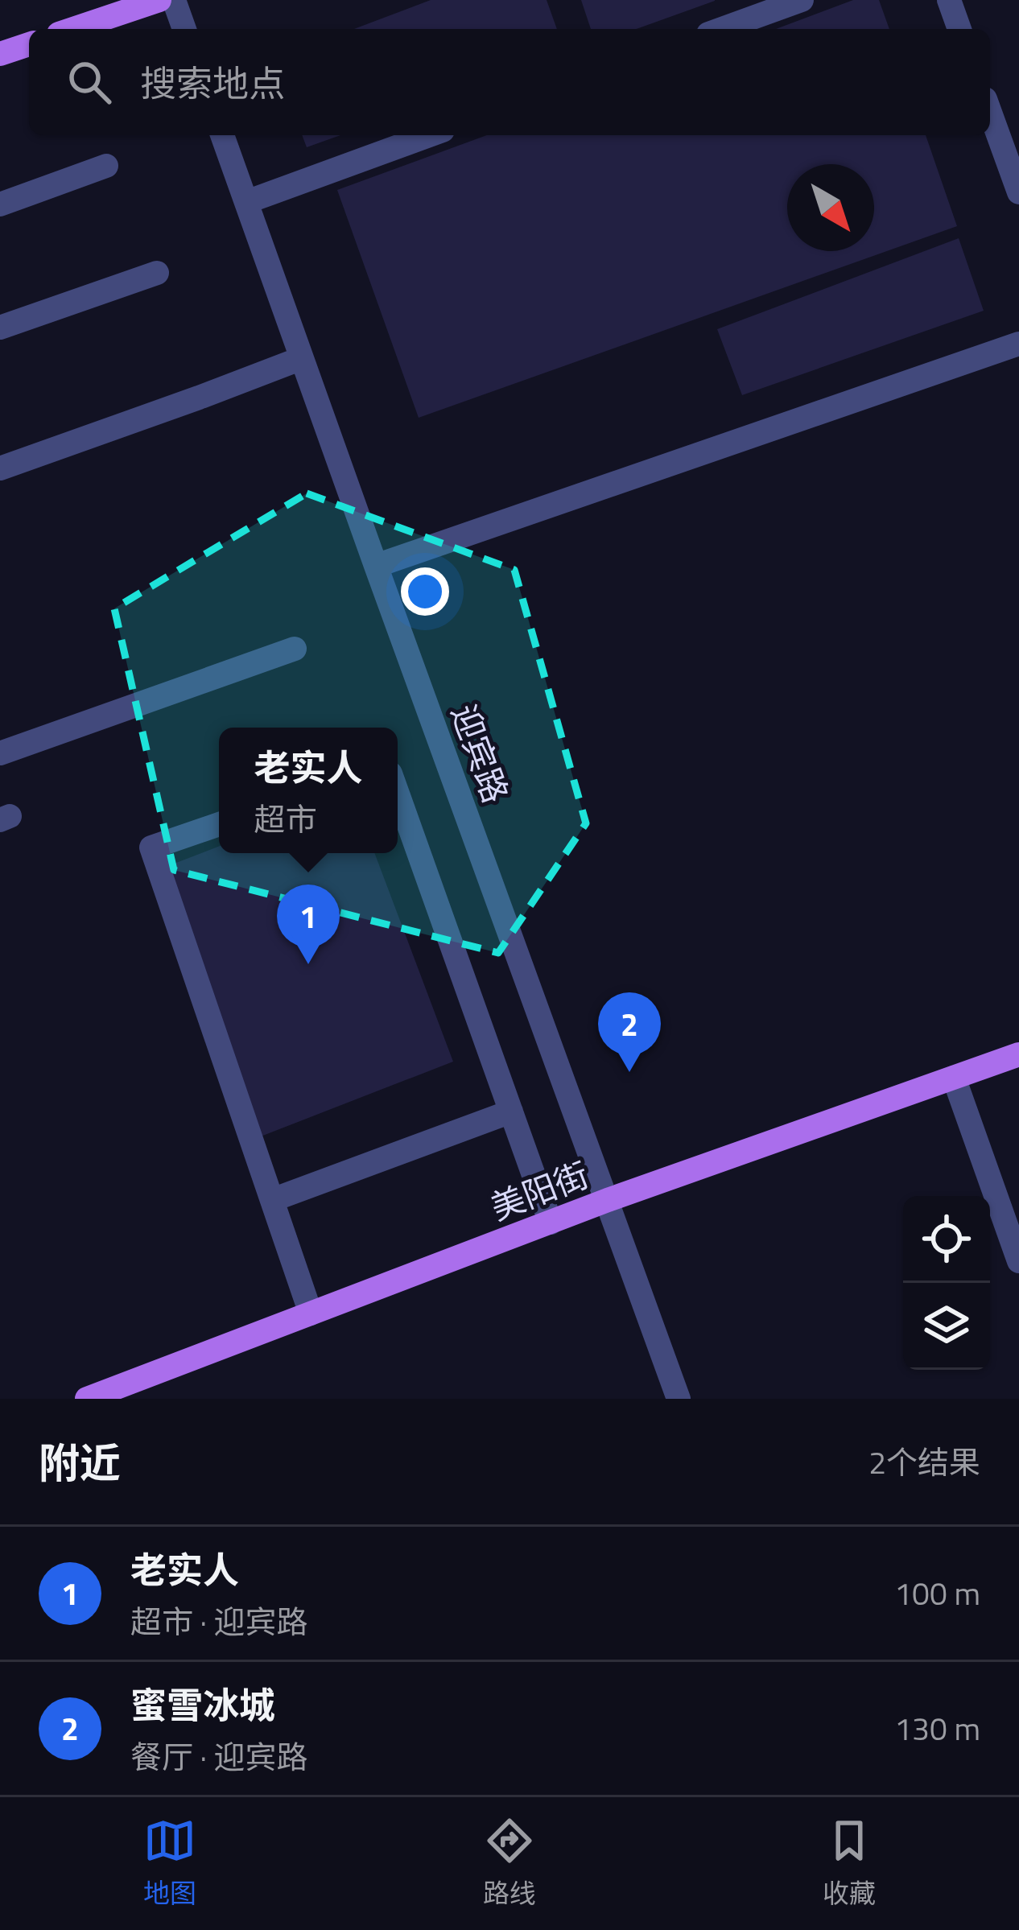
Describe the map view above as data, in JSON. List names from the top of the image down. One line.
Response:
{"streets":{"main road":["美阳街"],"street":["迎宾路"]},"crossings":[["迎宾路","美阳街"]],"north":"bottom right","page":{"search":"搜索地点","popup":["老实人","超市"],"pins":["1","2"],"heading":["附近","2个结果"],"list":[{"mark":"1","name":"老实人","note":"超市 · 迎宾路","value":"100 m"},{"mark":"2","name":"蜜雪冰城","note":"餐厅 · 迎宾路","value":"130 m"}],"nav":["地图","路线","收藏"]}}
